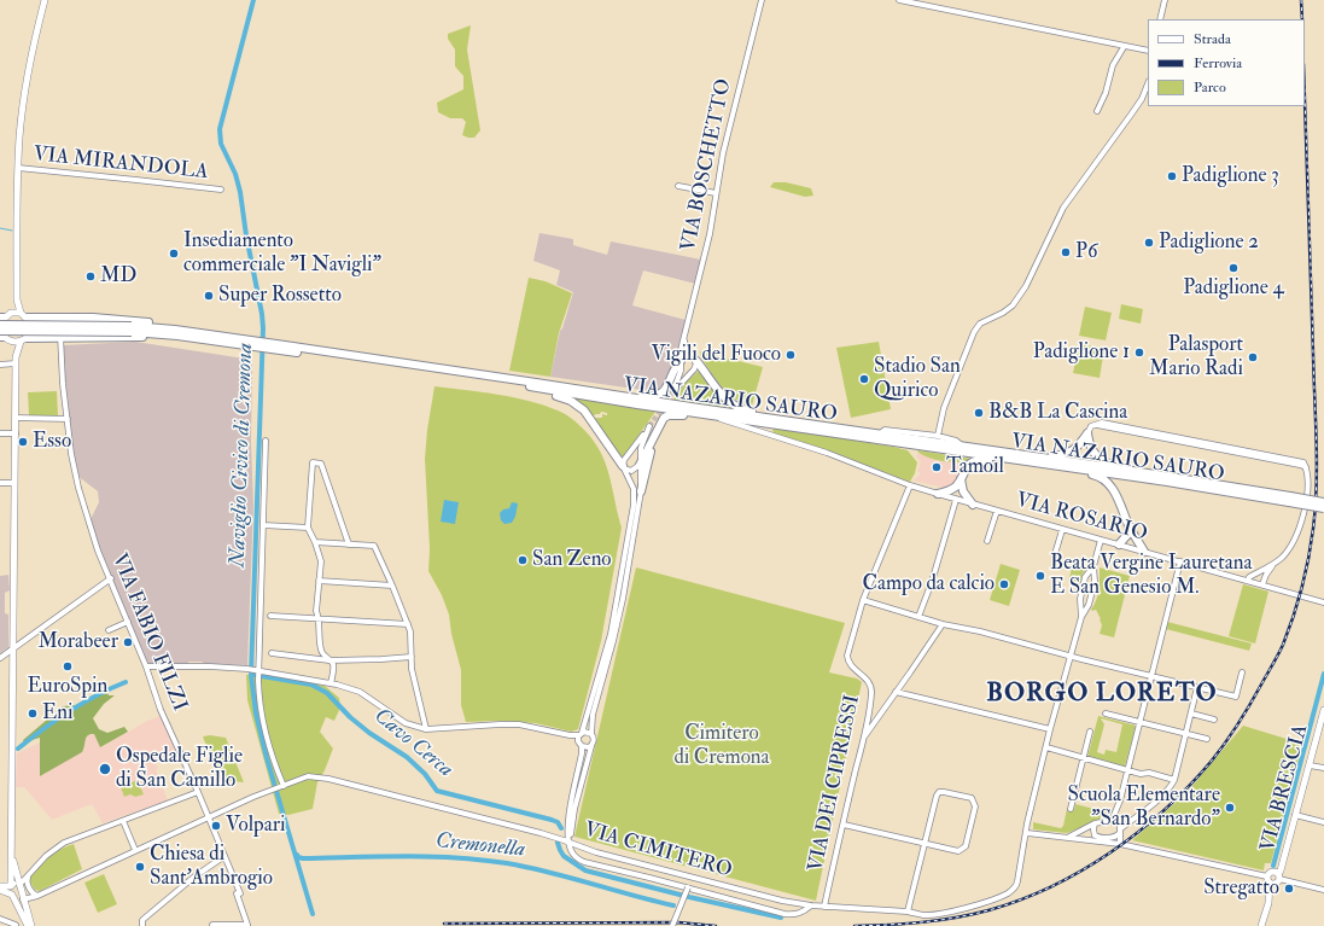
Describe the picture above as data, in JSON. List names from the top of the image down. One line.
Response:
{"streets":{"highway":["VIA NAZARIO SAURO"],"main road":["VIA BRESCIA"],"street":["VIA MIRANDOLA","VIA BOSCHETTO","VIA ROSARIO","VIA FABIO FILZI","VIA DEI CIPRESSI","VIA CIMITERO"]},"crossings":[["VIA NAZARIO SAURO","VIA ROSARIO"],["VIA ROSARIO","VIA DEI CIPRESSI"],["VIA DEI CIPRESSI","VIA CIMITERO"]],"districts":["BORGO LORETO"],"water":["Naviglio Civico di Cremona","Cavo Cerca","Cremonella"],"parks":["Cimitero di Cremona"],"places":["Padiglione 3","Padiglione 2","P6","Insediamento commerciale \"I Navigli\"","Padiglione 4","MD","Super Rossetto","Padiglione 1","Vigili del Fuoco","Palasport Mario Radi","Stadio San Quirico","B&B La Cascina","Esso","Tamoil","San Zeno","Beata Vergine Lauretana E San Genesio M.","Campo da calcio","Morabeer","EuroSpin","Eni","Ospedale Figlie di San Camillo","Scuola Elementare \"San Bernardo\"","Volpari","Chiesa di Sant'Ambrogio","Stregatto"],"legend":["Strada","Ferrovia","Parco"]}
